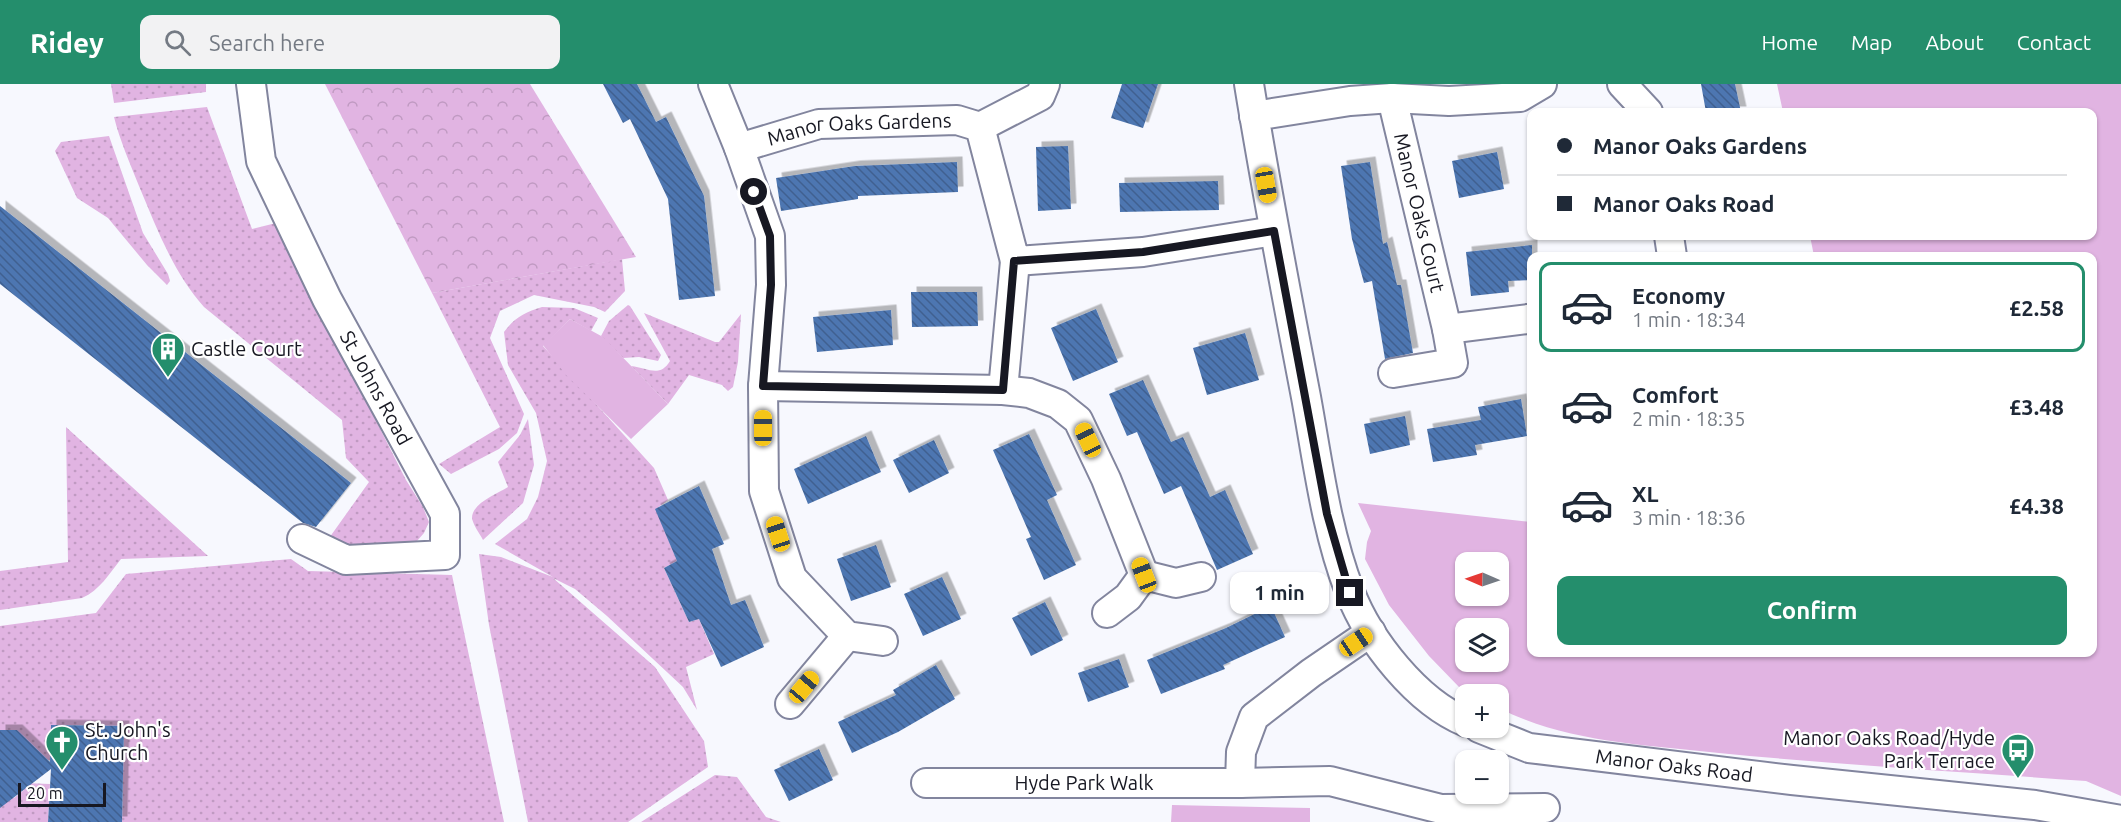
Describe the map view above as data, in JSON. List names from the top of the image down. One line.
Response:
{"streets":{"street":["Manor Oaks Gardens","Manor Oaks Court","St Johns Road","Manor Oaks Road","Hyde Park Walk"]},"places":{"building":["Castle Court"],"church":["St. John's Church"],"bus stop":["Manor Oaks Road/Hyde Park Terrace"]},"scale_bar":"20 m","north":"left","page":{"header":"Ridey","search":"Search here","nav":["Home","Map","About","Contact"],"banner":["Manor Oaks Gardens","Manor Oaks Road"],"list":[{"name":"Economy","note":"1 min · 18:34","value":"£2.58"},{"name":"Comfort","note":"2 min · 18:35","value":"£3.48"},{"name":"XL","note":"3 min · 18:36","value":"£4.38"}],"map_buttons":["+","−"],"buttons":"Confirm","bubble":"1 min","scale":"20 m"}}
